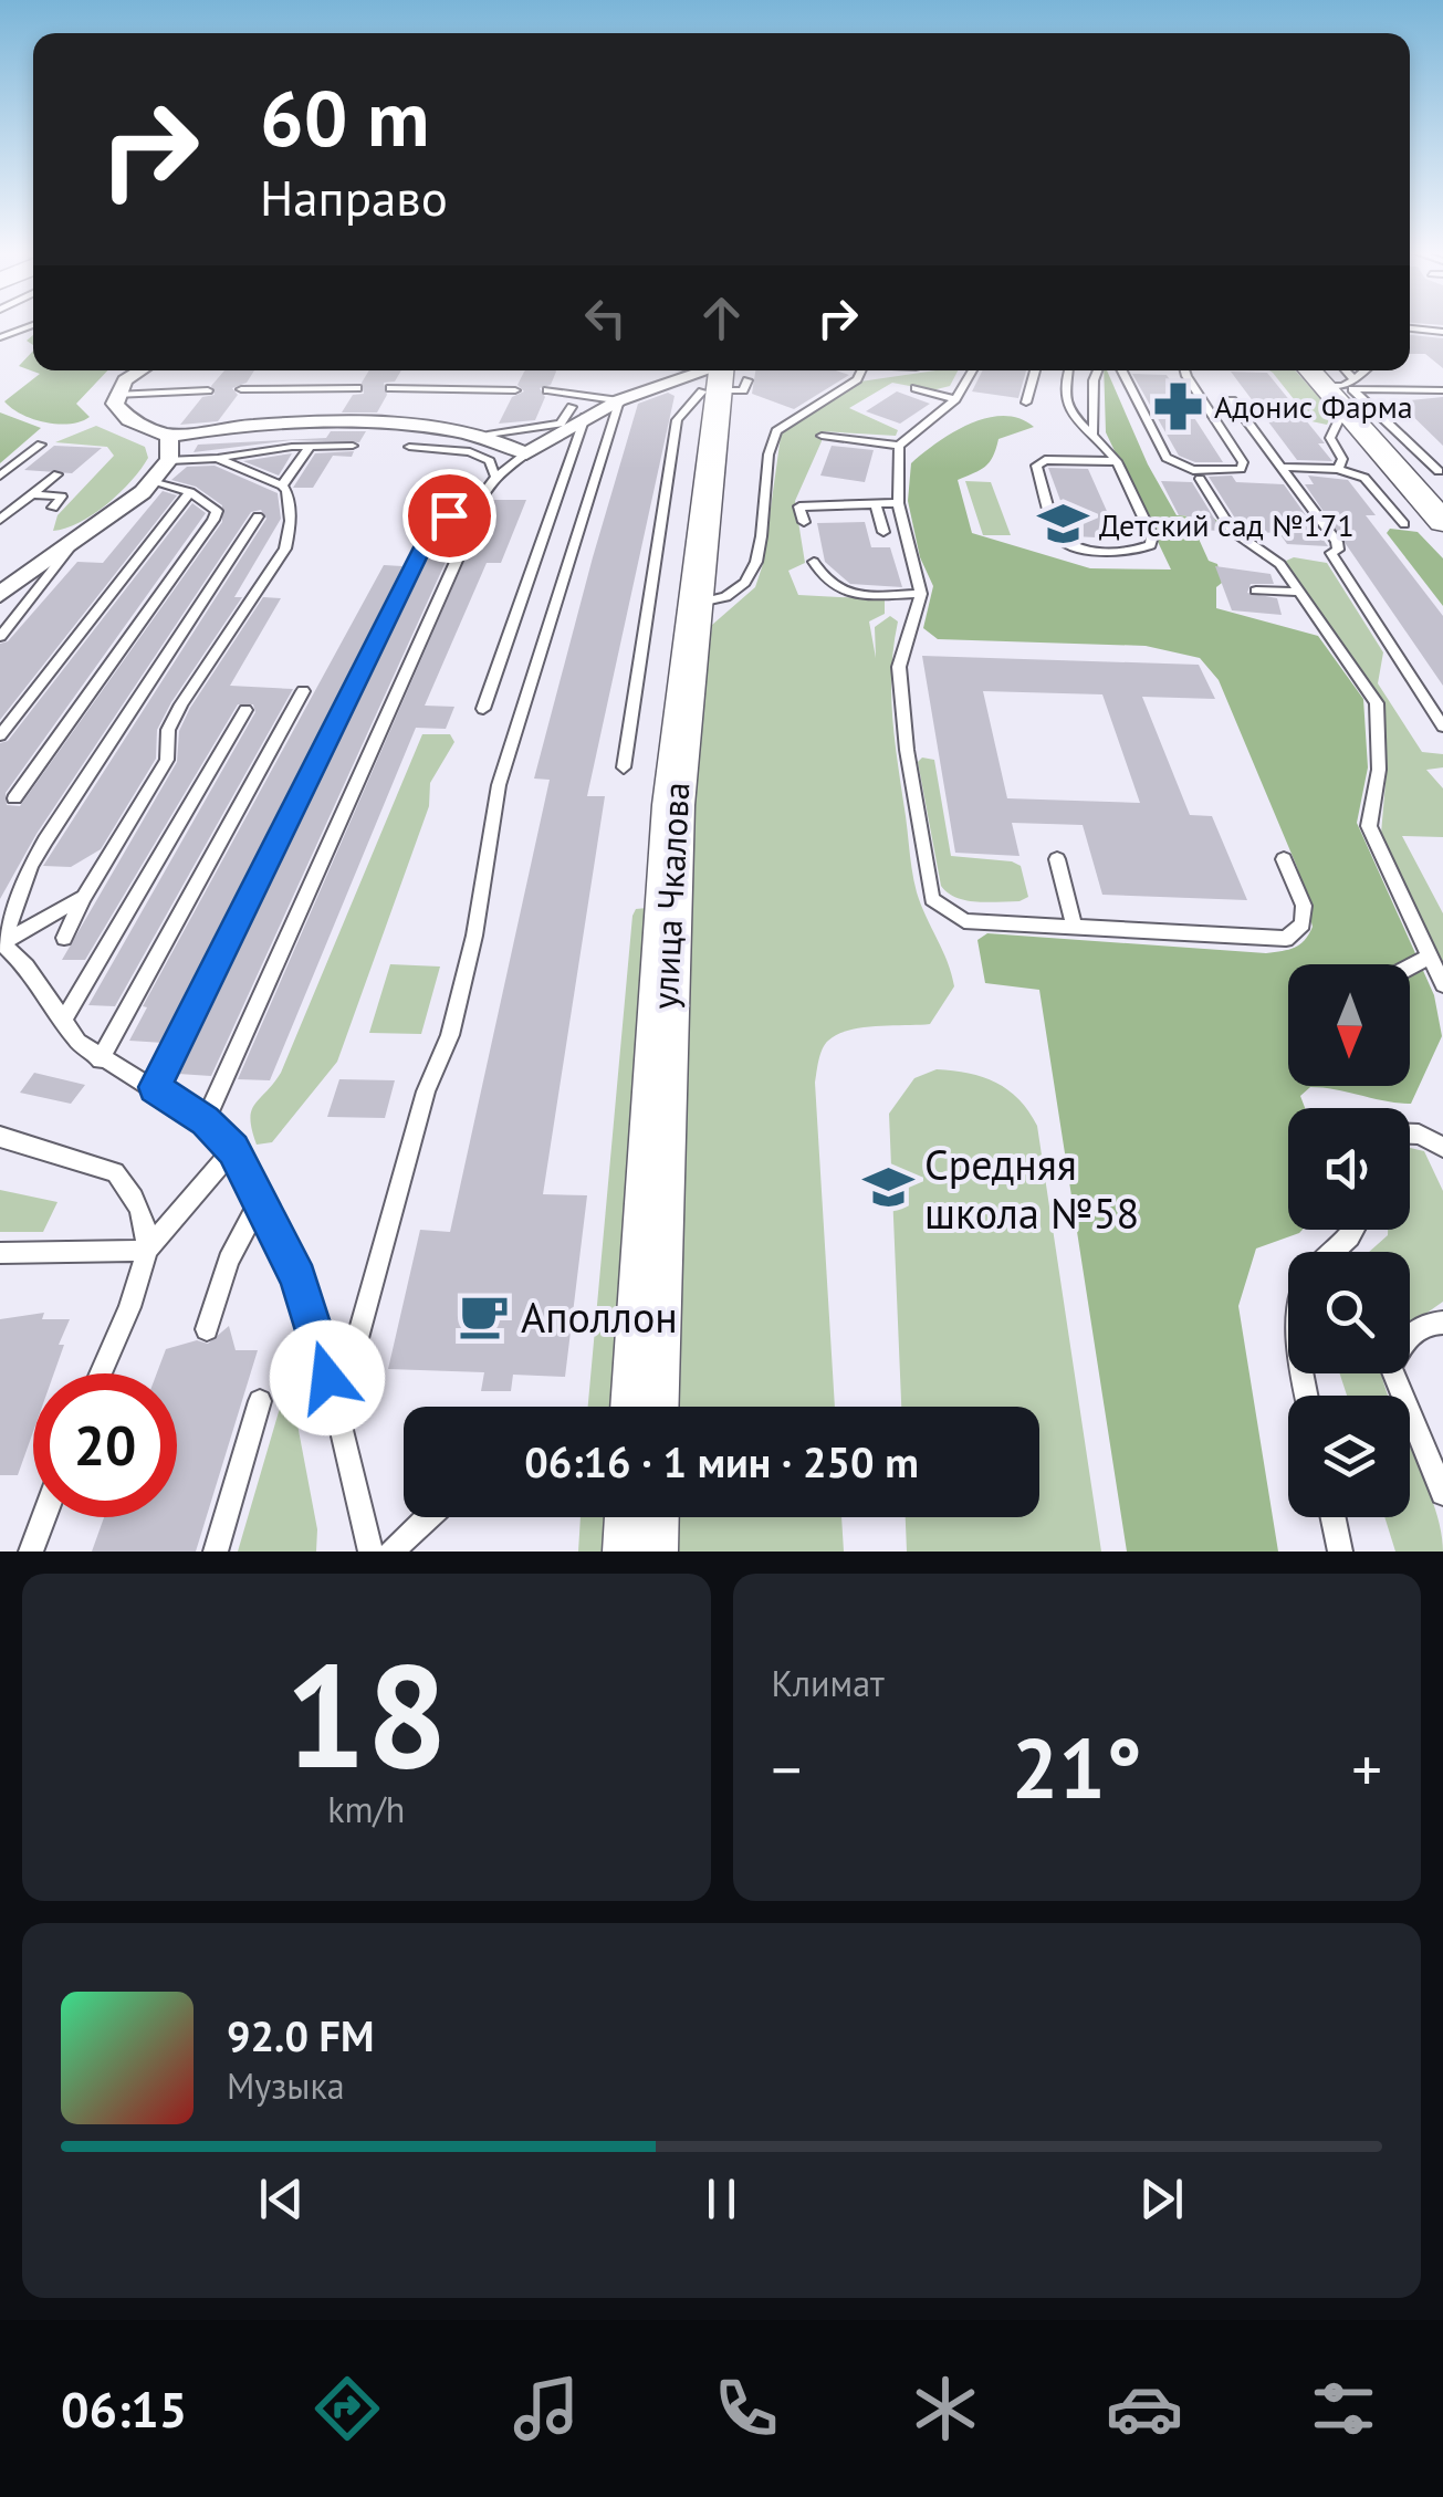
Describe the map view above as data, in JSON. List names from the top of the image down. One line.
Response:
{"streets":{"main road":["улица Чкалова"]},"places":{"pharmacy":["Адонис Фарма"],"school or university":["Детский сад №171","Средняя школа №58"],"cafe":["Аполлон"]},"north":"bottom","page":{"turn":["60 m","Направо"],"limit":"20","trip":"06:16 · 1 мин · 250 m","tile":[["18","km/h"],"Климат"],"heat":["−","21°","+"],"song":["92.0 FM","Музыка"],"tabs":"06:15"}}
